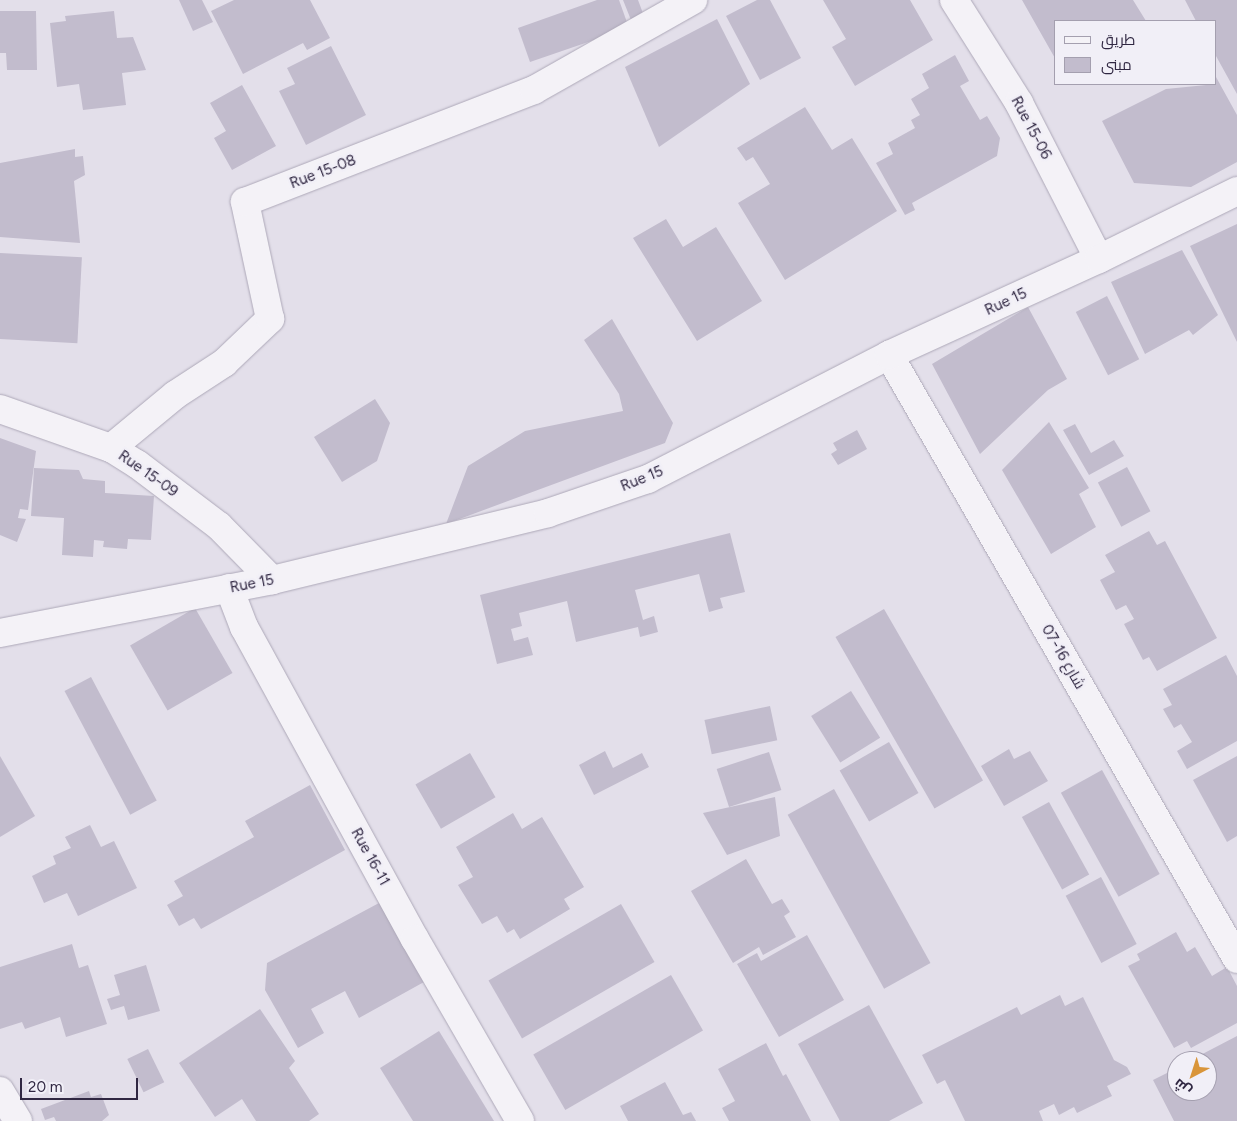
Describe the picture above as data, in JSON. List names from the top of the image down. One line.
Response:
{"streets":{"street":["Rue 15-06","Rue 15-08","Rue 15","Rue 15-09","شارع 16-07","Rue 16-11"]},"crossings":[["Rue 15-06","Rue 15"],["Rue 15-08","Rue 15-09"],["Rue 15","Rue 15-09"],["Rue 15","شارع 16-07"],["Rue 15","Rue 16-11"]],"legend":["طريق","مبنى"],"scale_bar":"20 m","north":"bottom left"}
